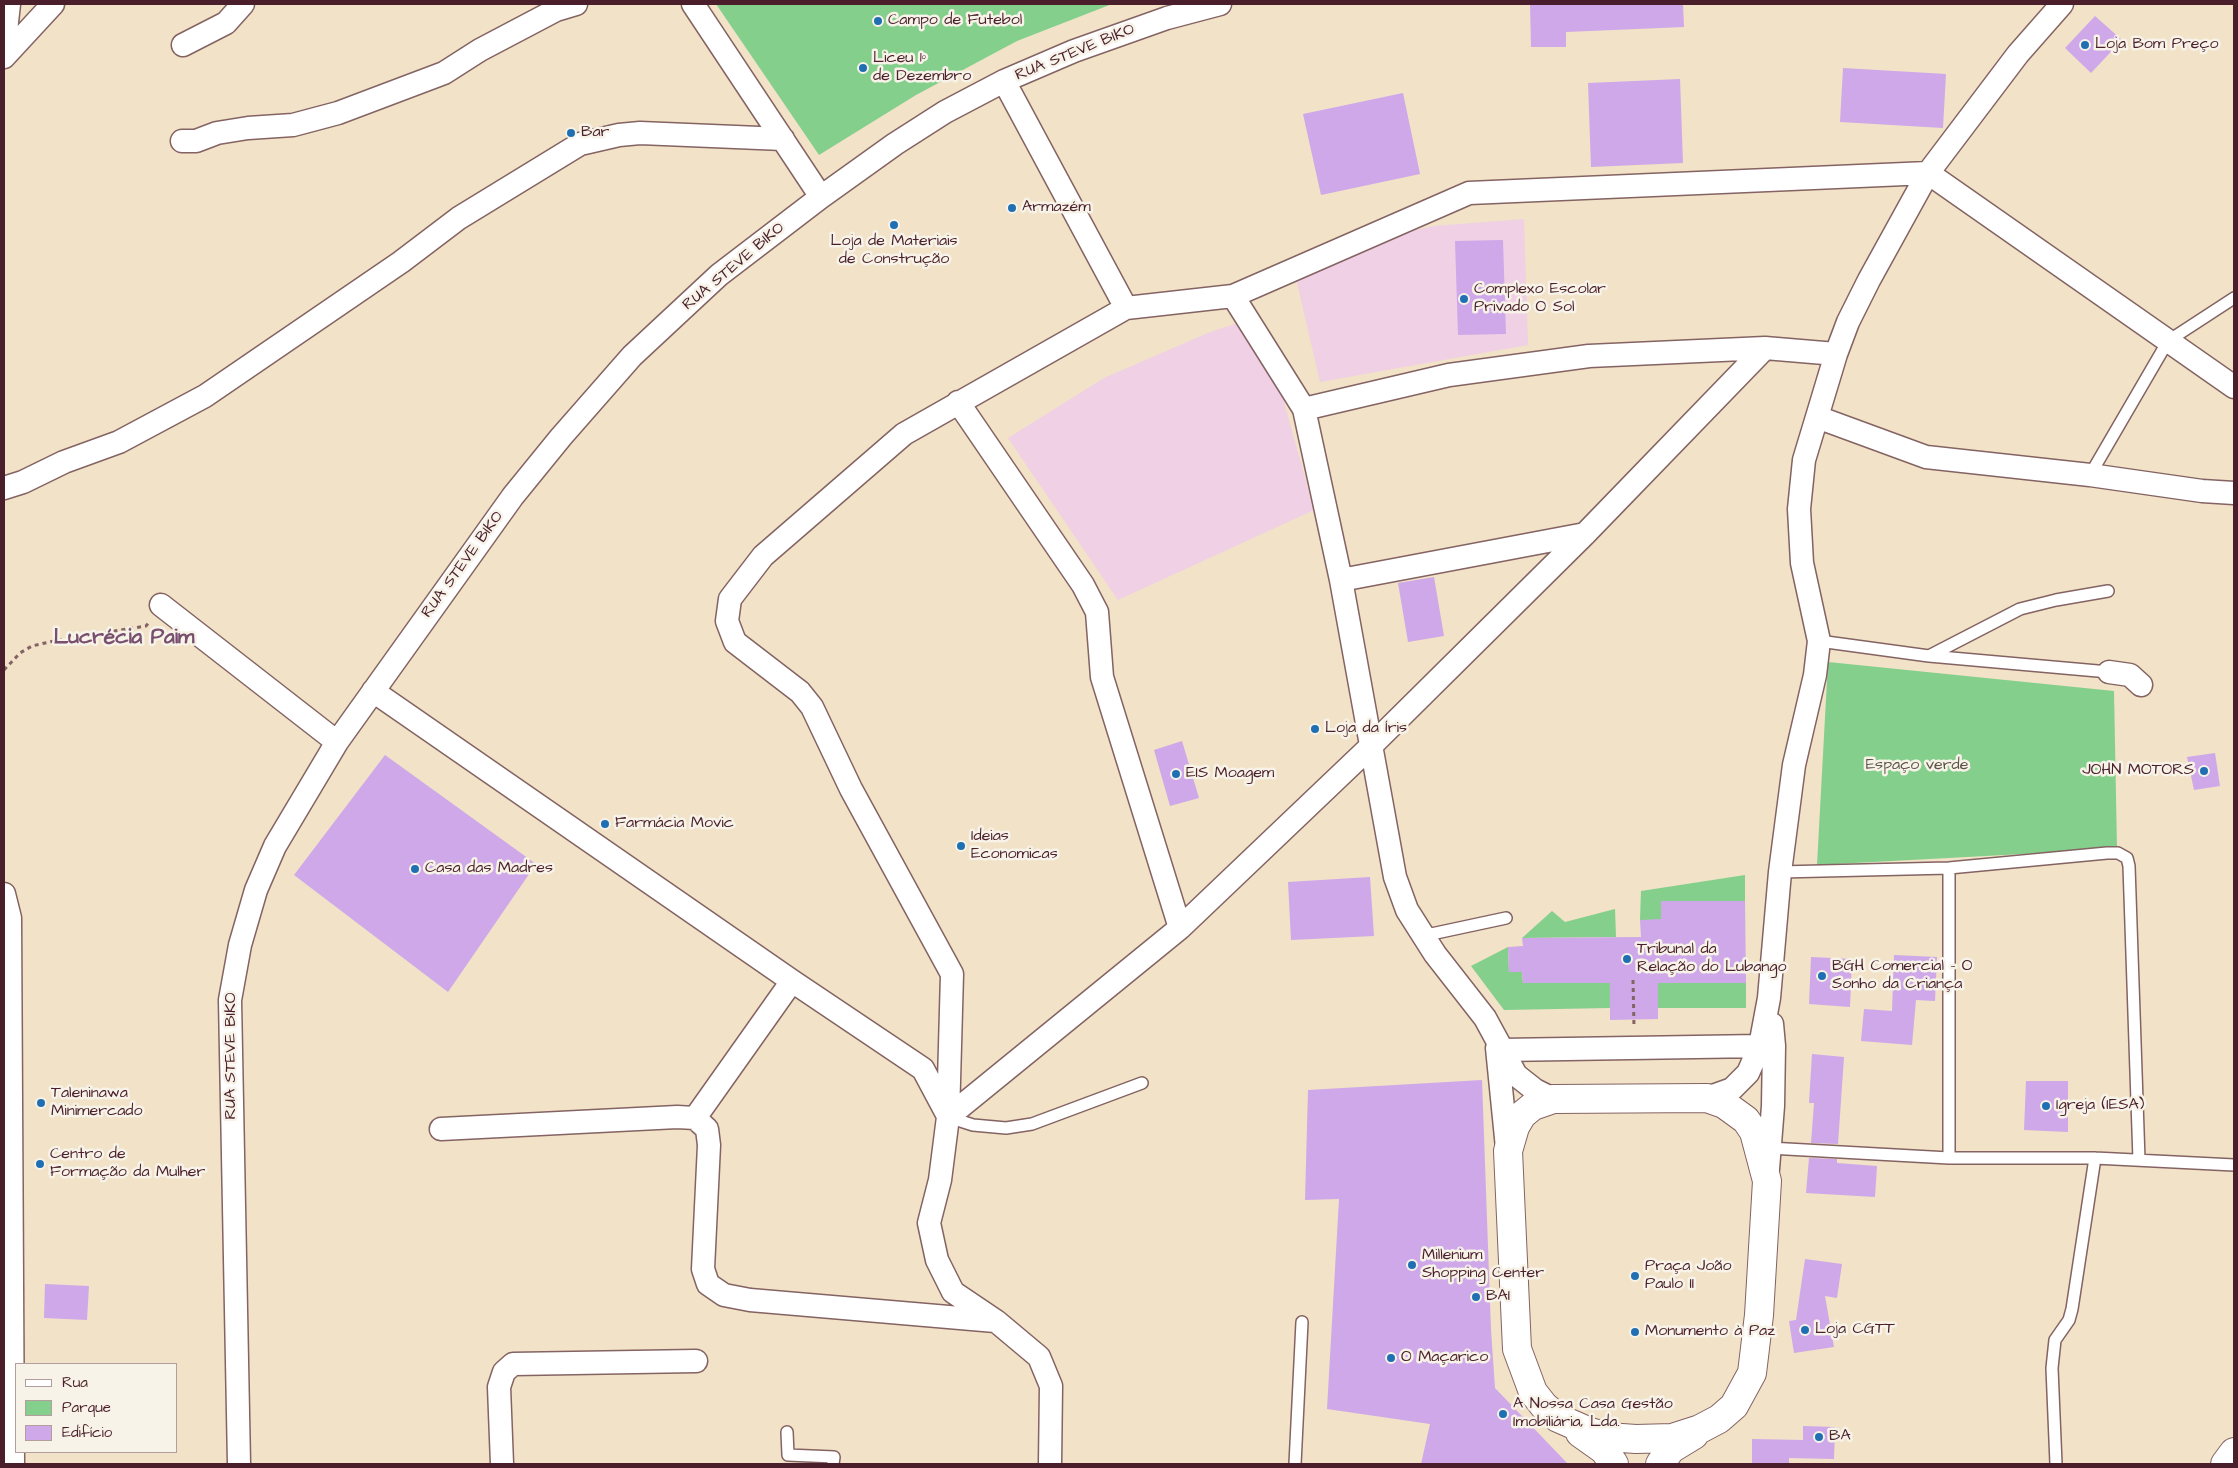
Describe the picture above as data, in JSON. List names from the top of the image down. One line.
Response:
{"streets":{"street":["RUA STEVE BIKO"]},"districts":["Lucrécia Paim"],"parks":["Espaço verde"],"places":["Campo de Futebol","Loja Bom Preço","Liceu 1º de Dezembro","Bar","Armazém","Loja de Materiais de Construção","Complexo Escolar Privado O Sol","Loja da Íris","JOHN MOTORS","EIS Moagem","Farmácia Movic","Ideias Economicas","Casa das Madres","Tribunal da Relação do Lubango","BGH Comercial - O Sonho da Criança","Taleninawa Minimercado","Igreja (IESA)","Centro de Formação da Mulher","Millenium Shopping Center","Praça João Paulo II","BAI","Loja CGTT","Monumento à Paz","O Maçarico","A Nossa Casa Gestão Imobiliária, Lda.","BA"],"legend":["Rua","Parque","Edifício"]}
